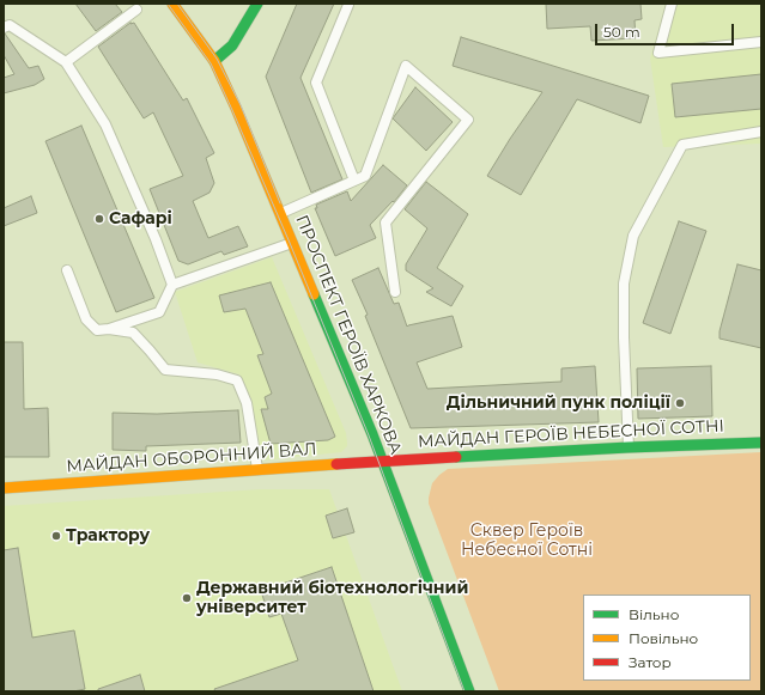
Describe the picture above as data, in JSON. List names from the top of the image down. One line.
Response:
{"streets":{"main road":["ПРОСПЕКТ ГЕРОЇВ ХАРКОВА","МАЙДАН ГЕРОЇВ НЕБЕСНОЇ СОТНІ","МАЙДАН ОБОРОННИЙ ВАЛ"]},"crossings":[["ПРОСПЕКТ ГЕРОЇВ ХАРКОВА","МАЙДАН ГЕРОЇВ НЕБЕСНОЇ СОТНІ"],["ПРОСПЕКТ ГЕРОЇВ ХАРКОВА","МАЙДАН ОБОРОННИЙ ВАЛ"],["МАЙДАН ГЕРОЇВ НЕБЕСНОЇ СОТНІ","МАЙДАН ОБОРОННИЙ ВАЛ"]],"parks":["Сквер Героїв Небесної Сотні"],"places":["Сафарі","Дільничний пунк поліції","Трактору","Державний біотехнологічний університет"],"legend":["Вільно","Повільно","Затор"],"scale_bar":"50 m"}
